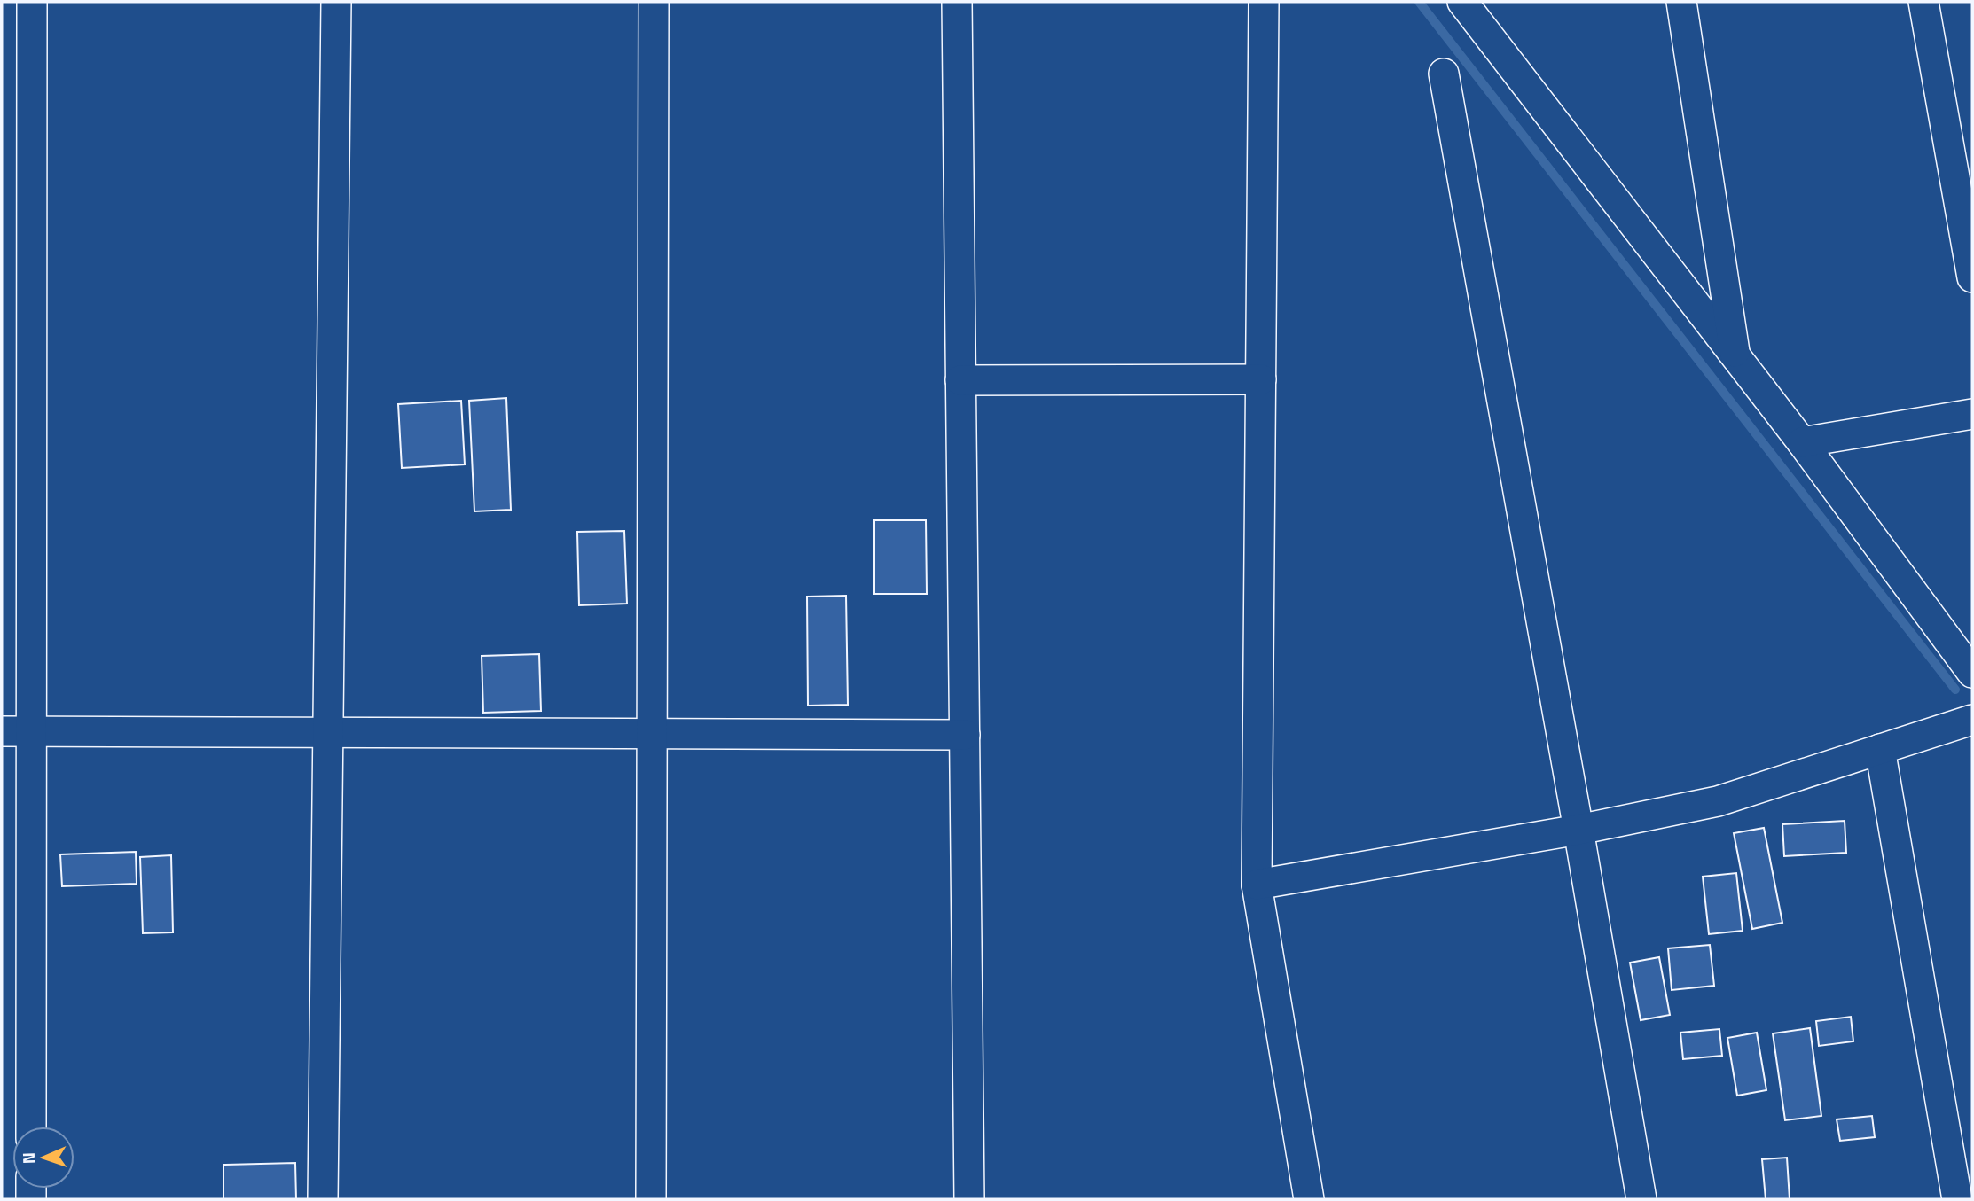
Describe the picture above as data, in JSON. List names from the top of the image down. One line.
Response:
{"north":"left"}
